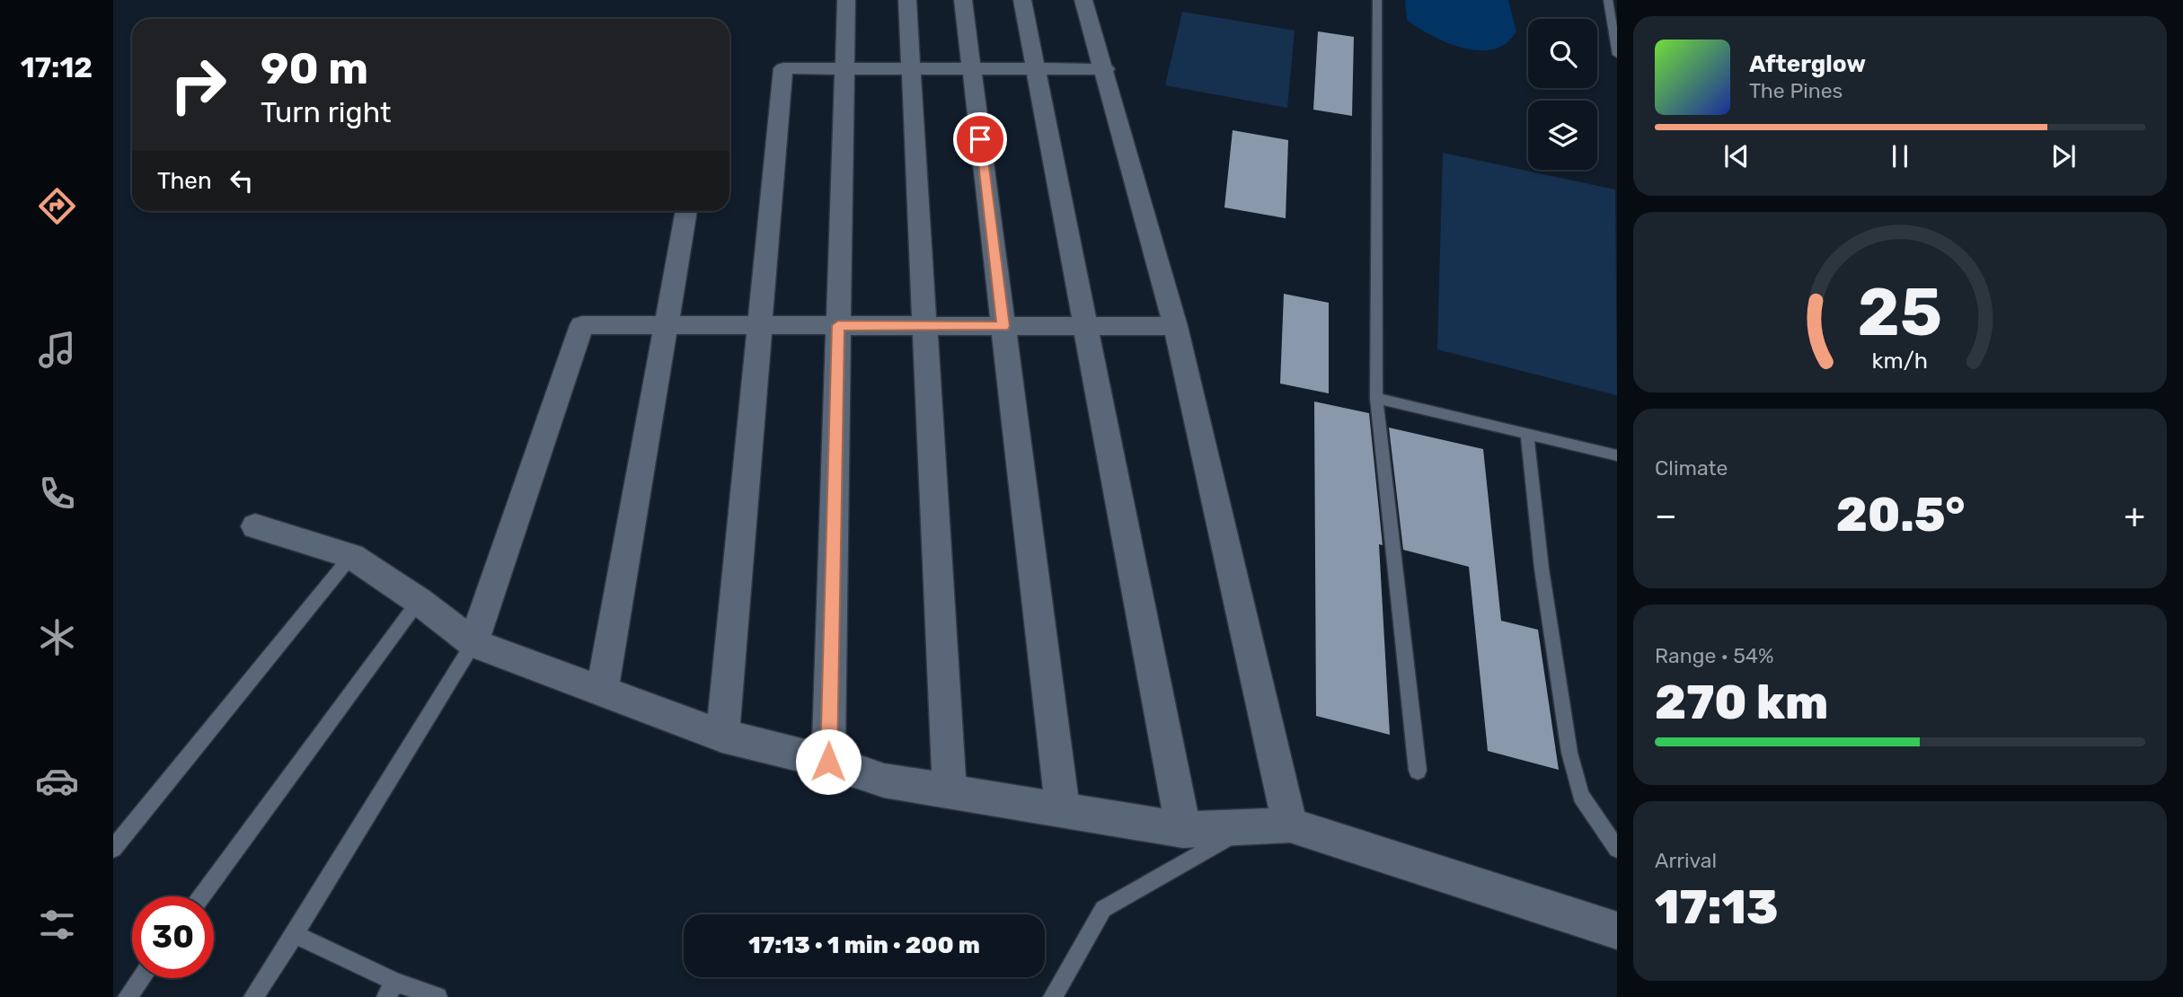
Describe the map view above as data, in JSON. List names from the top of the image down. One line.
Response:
{"page":{"tabs":"17:12","turn":["90 m","Turn right"],"song":["Afterglow","The Pines"],"then":"Then","tile":["Climate",["Range · 54%","270 km"],["Arrival","17:13"]],"heat":["−","20.5°","+"],"limit":"30","trip":"17:13 · 1 min · 200 m","gauge":["25","km/h"]}}
